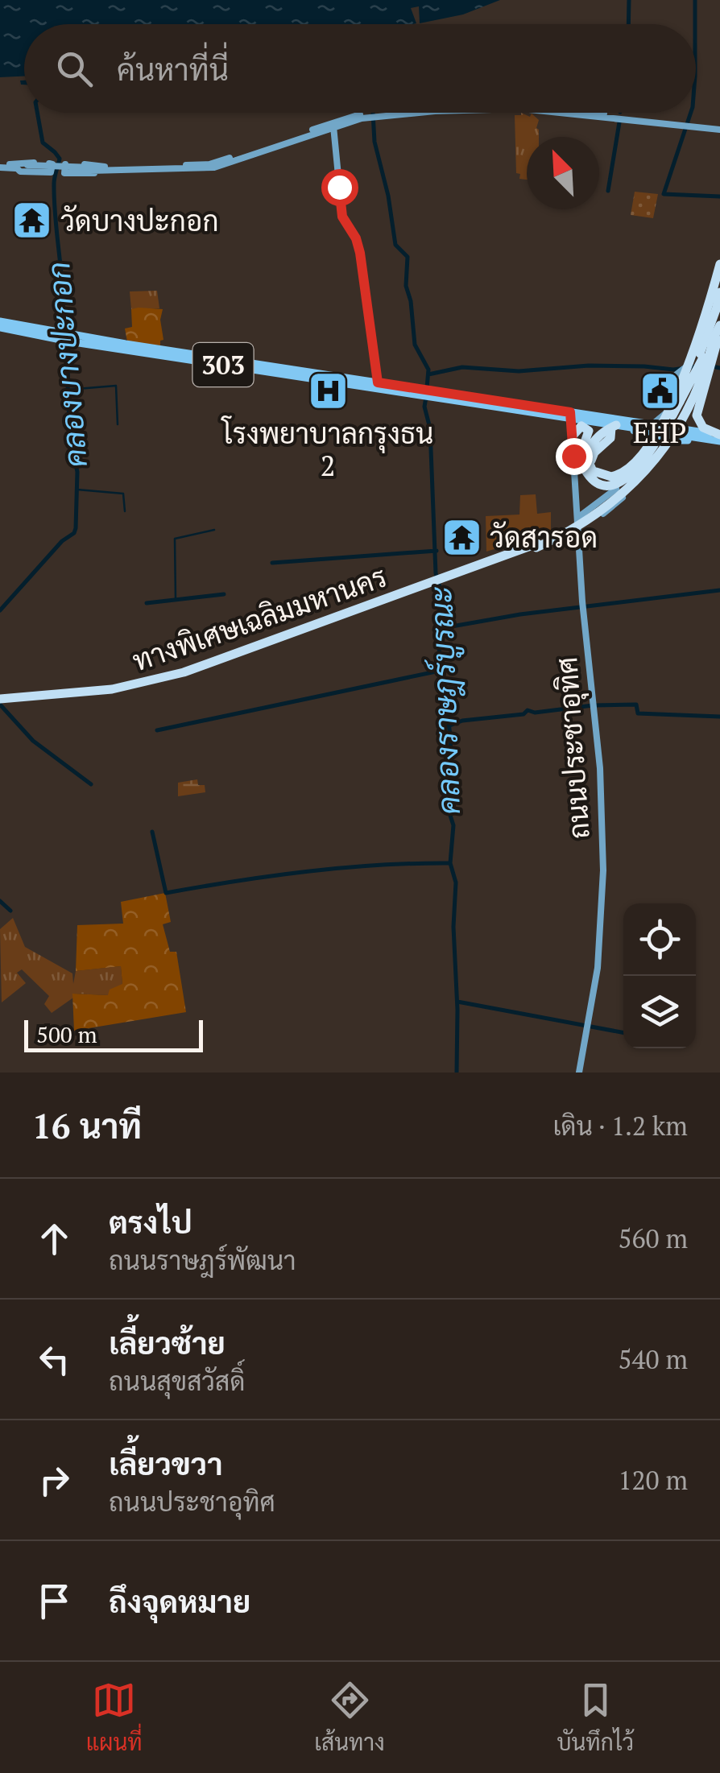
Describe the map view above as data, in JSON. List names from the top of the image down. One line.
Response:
{"streets":{"highway":["ทางพิเศษเฉลิมมหานคร"],"main road":["303","ถนนประชาอุทิศ"]},"crossings":[["303","ถนนประชาอุทิศ"]],"water":["คลองบางปะกอก","คลองราษฎร์บูรณะ"],"places":{"temple":["วัดบางปะกอก","วัดสารอด"],"public building":["EHP"],"hospital":["โรงพยาบาลกรุงธน 2"]},"scale_bar":"500 m","north":"top left","page":{"search":"ค้นหาที่นี่","scale":"500 m","heading":["16 นาที","เดิน · 1.2 km"],"list":[["ตรงไป","ถนนราษฎร์พัฒนา","560 m"],["เลี้ยวซ้าย","ถนนสุขสวัสดิ์","540 m"],["เลี้ยวขวา","ถนนประชาอุทิศ","120 m"],"ถึงจุดหมาย"],"nav":["แผนที่","เส้นทาง","บันทึกไว้"]}}
